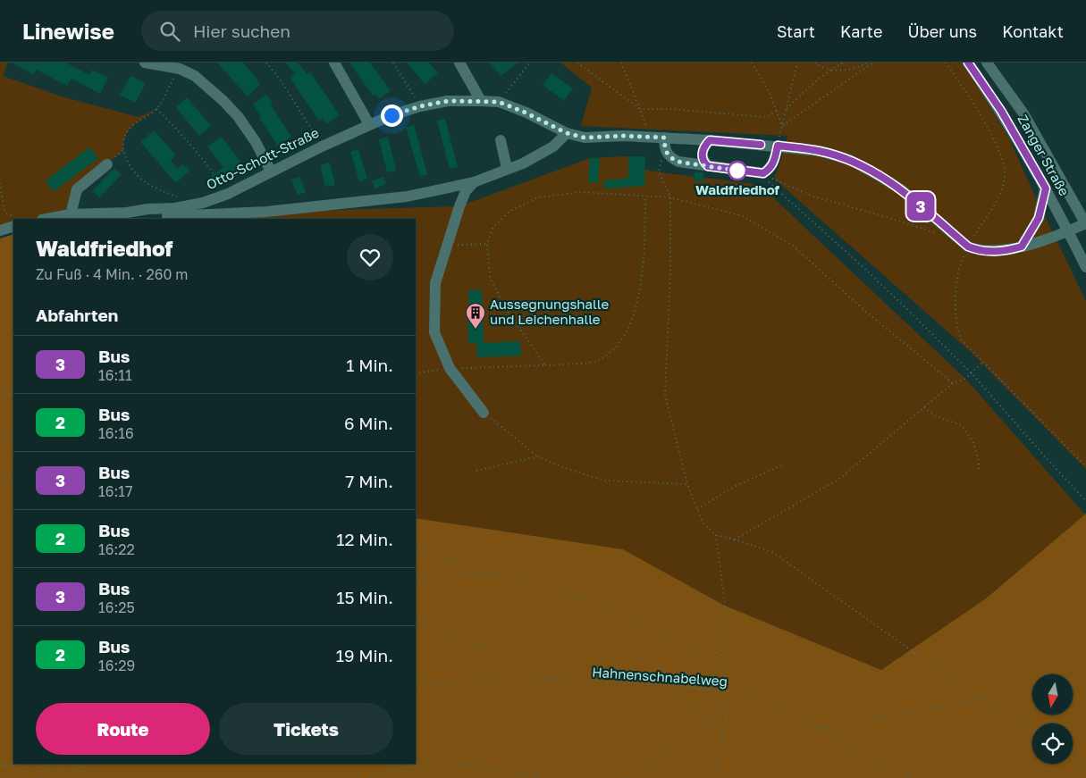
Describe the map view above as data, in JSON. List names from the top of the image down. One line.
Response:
{"streets":{"street":["Zanger Straße","Otto-Schott-Straße"],"path":["Hahnenschnabelweg"]},"places":{"other":["Waldfriedhof"],"building":["Aussegnungshalle und Leichenhalle"]},"lines":["bus line 3"],"north":"bottom","page":{"header":"Linewise","search":"Hier suchen","nav":["Start","Karte","Über uns","Kontakt"],"on_map":"3","heading":[["Waldfriedhof","Zu Fuß · 4 Min. · 260 m"],"Abfahrten"],"list":[{"mark":"3","name":"Bus","note":"16:11","value":"1 Min."},{"mark":"2","name":"Bus","note":"16:16","value":"6 Min."},{"mark":"3","name":"Bus","note":"16:17","value":"7 Min."},{"mark":"2","name":"Bus","note":"16:22","value":"12 Min."},{"mark":"3","name":"Bus","note":"16:25","value":"15 Min."},{"mark":"2","name":"Bus","note":"16:29","value":"19 Min."}],"buttons":["Route","Tickets"]}}
